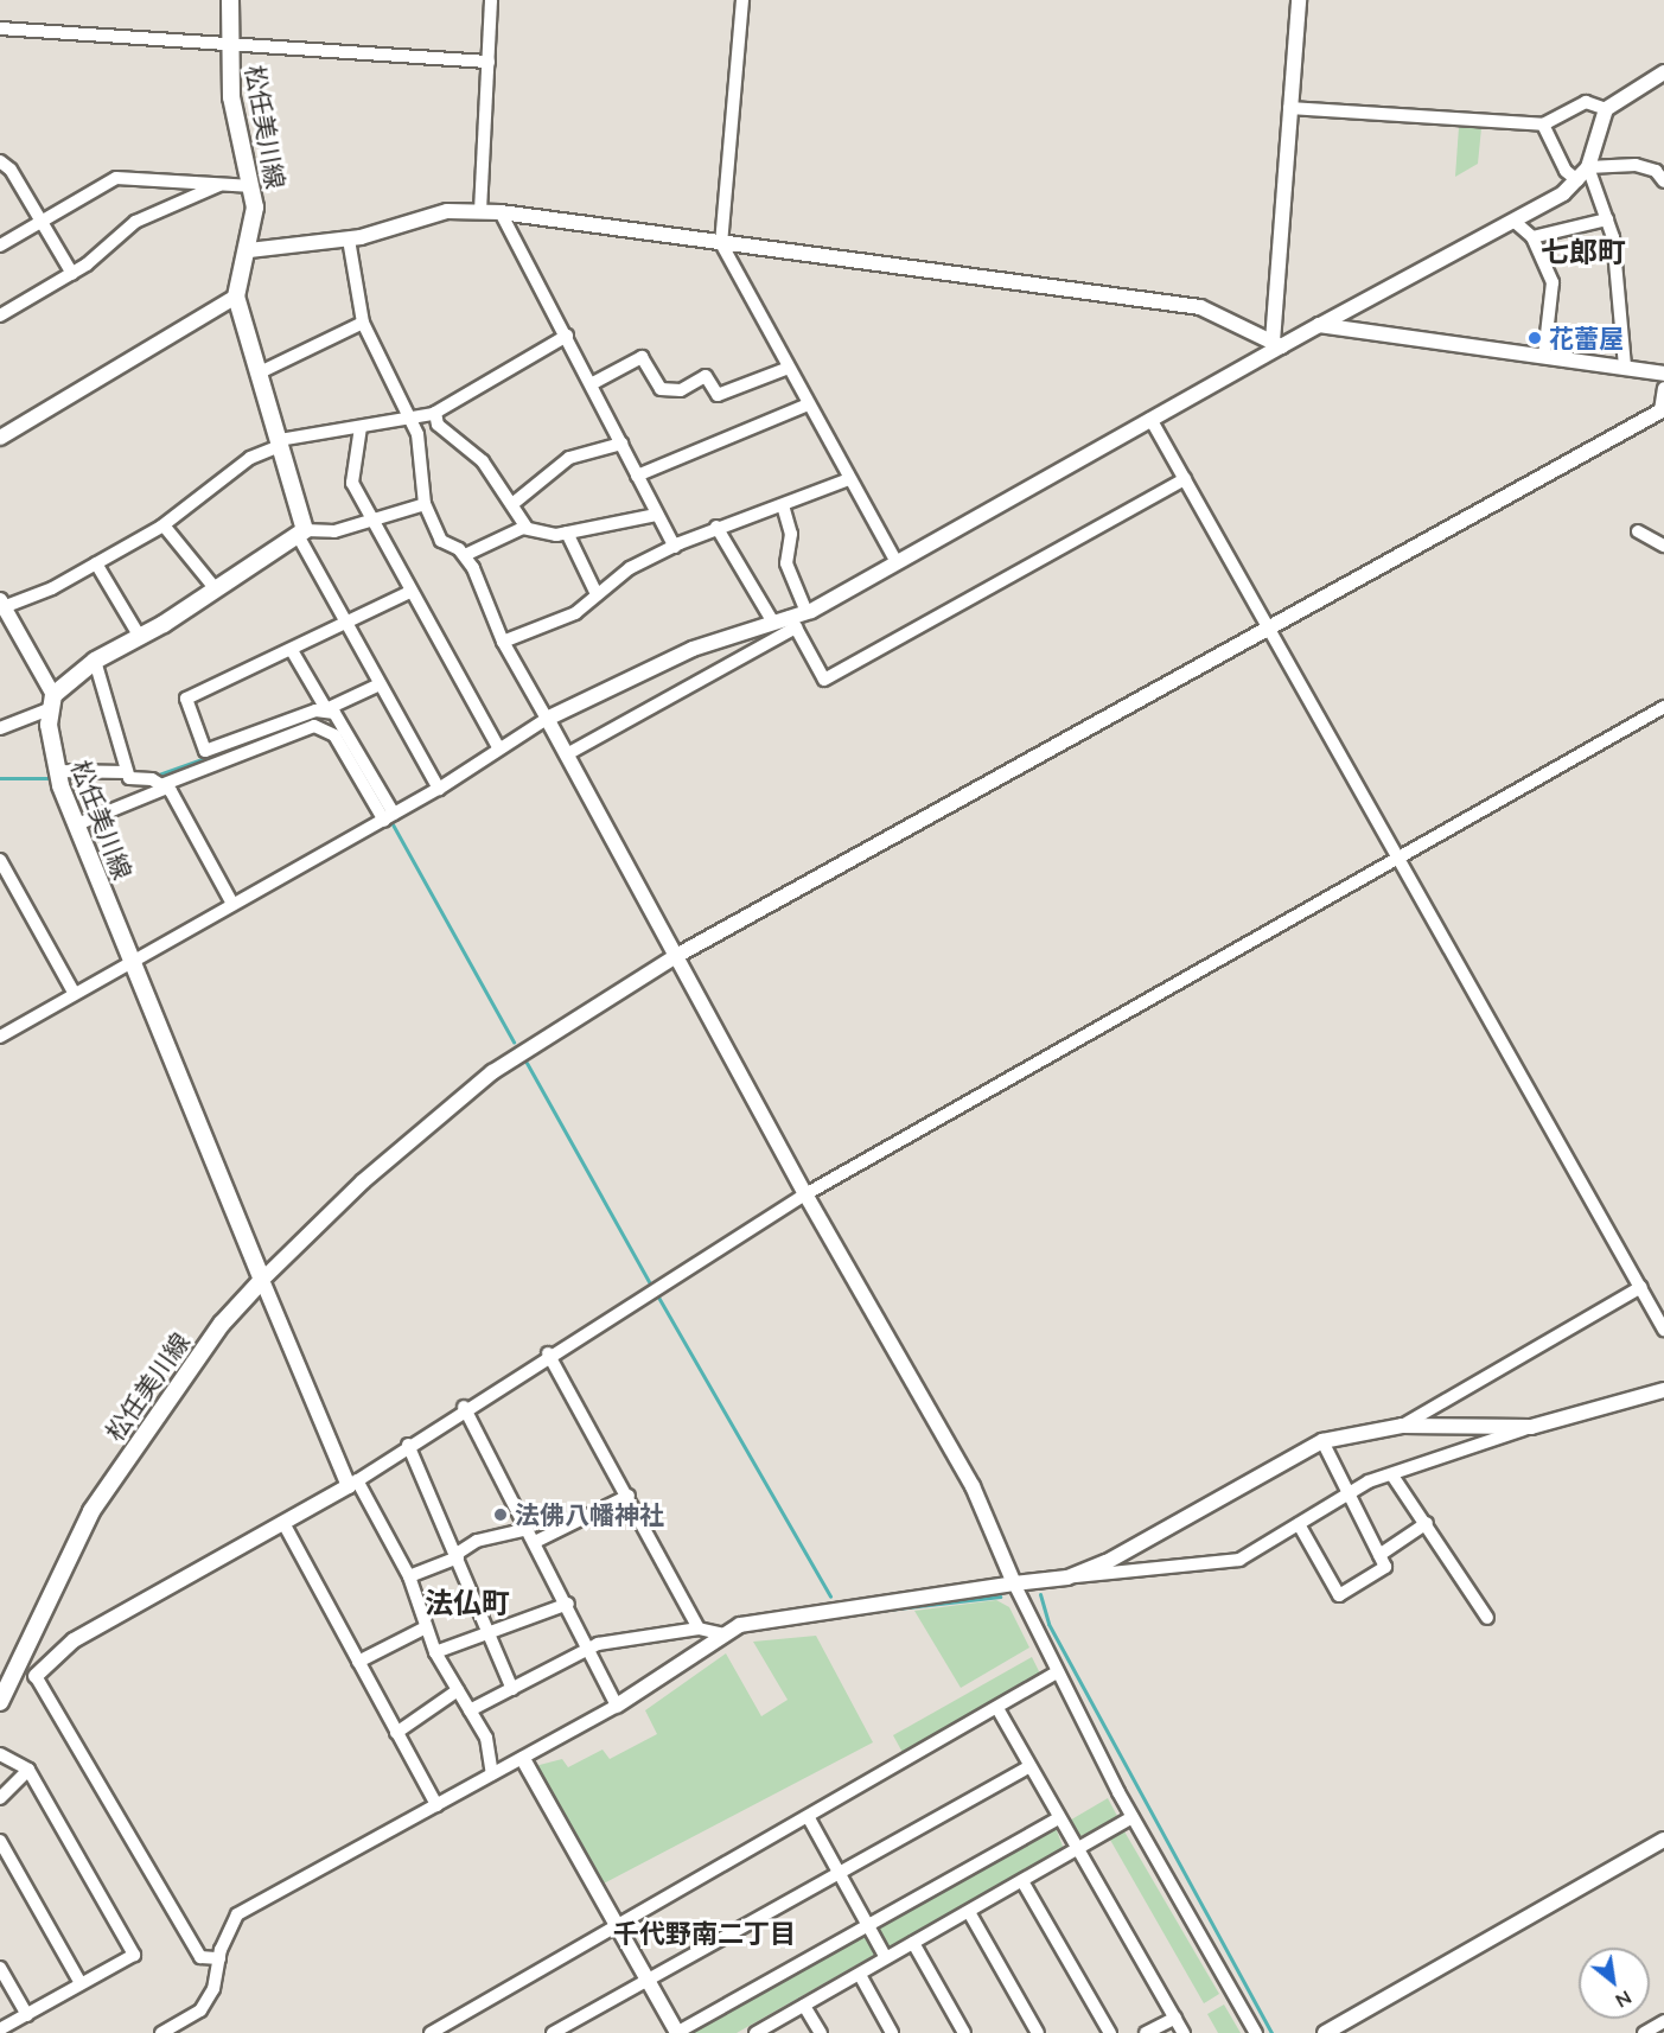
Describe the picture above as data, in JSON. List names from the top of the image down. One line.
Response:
{"streets":{"main road":["松任美川線"]},"districts":["七郎町","法仏町","千代野南二丁目"],"places":["花蕾屋","法佛八幡神社"],"north":"bottom right"}
